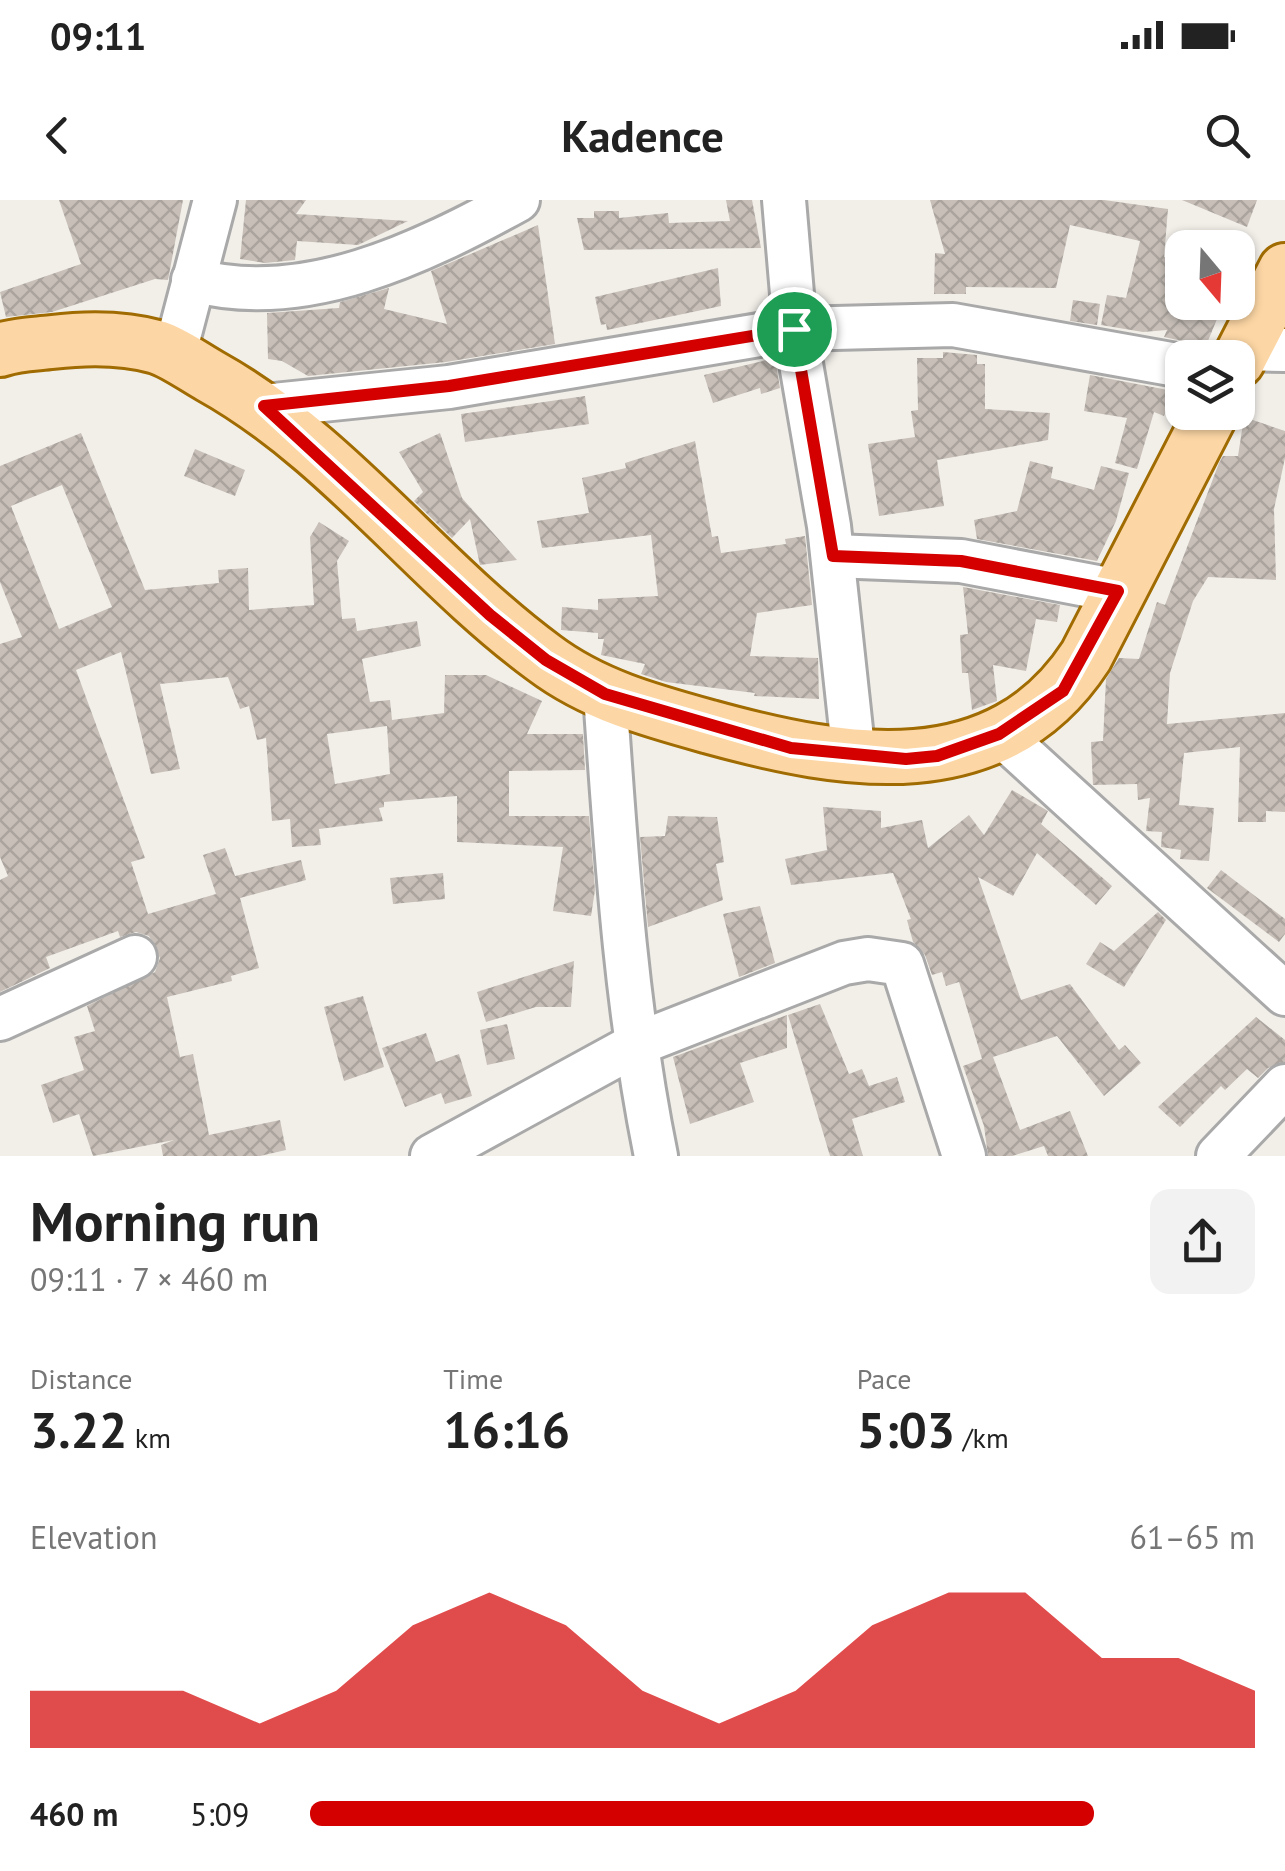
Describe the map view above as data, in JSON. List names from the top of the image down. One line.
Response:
{"north":"bottom","page":{"status":"09:11","header":"Kadence","heading":["Morning run","09:11 · 7 × 460 m"],"stats":[["Distance","3.22 km"],["Time","16:16"],["Pace","5:03 /km"]],"chart":["Elevation","61–65 m"],"list":[{"name":"460 m","note":"5:09"}]}}
